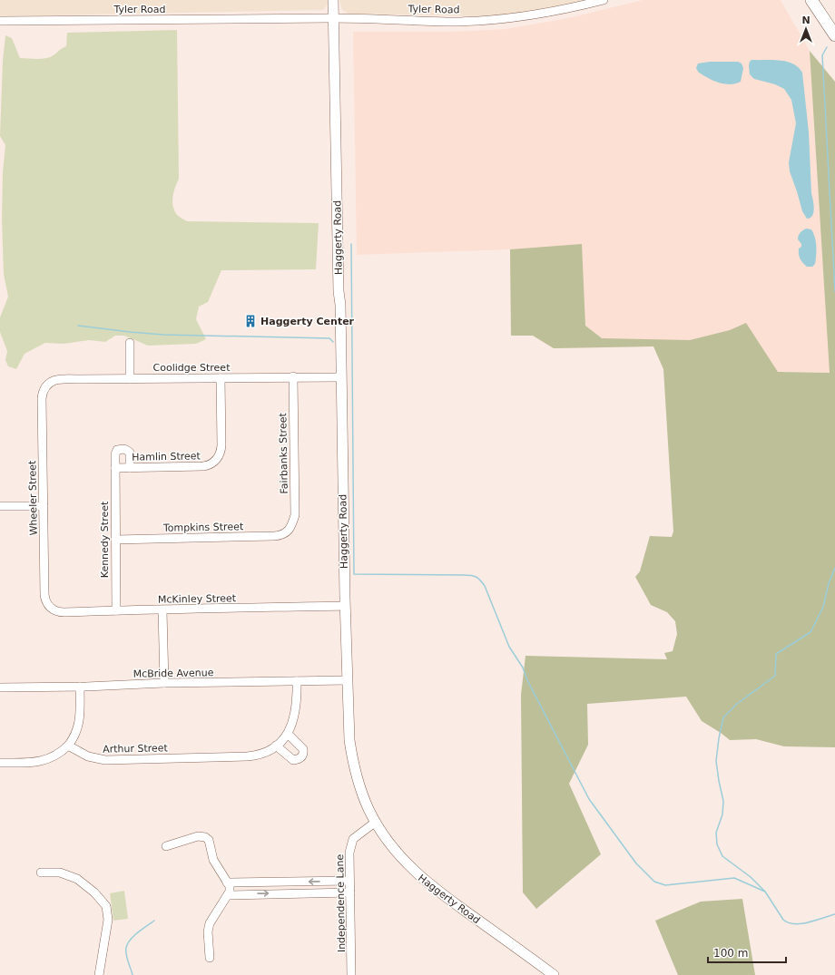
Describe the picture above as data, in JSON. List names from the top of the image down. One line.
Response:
{"streets":{"main road":["Haggerty Road"],"street":["Tyler Road","Coolidge Street","Fairbanks Street","Hamlin Street","Wheeler Street","Tompkins Street","Kennedy Street","McKinley Street","McBride Avenue","Arthur Street","Independence Lane"]},"crossings":[["Tyler Road","Haggerty Road"],["Haggerty Road","Coolidge Street"],["Haggerty Road","McKinley Street"],["Haggerty Road","McBride Avenue"],["Haggerty Road","Independence Lane"],["Coolidge Street","Fairbanks Street"],["Coolidge Street","Hamlin Street"],["Coolidge Street","Wheeler Street"],["Fairbanks Street","Tompkins Street"],["Hamlin Street","Kennedy Street"],["Wheeler Street","McKinley Street"],["Tompkins Street","Kennedy Street"],["Kennedy Street","McKinley Street"],["McBride Avenue","Arthur Street"]],"places":{"building":["Haggerty Center"]},"scale_bar":"100 m","north":"top"}
